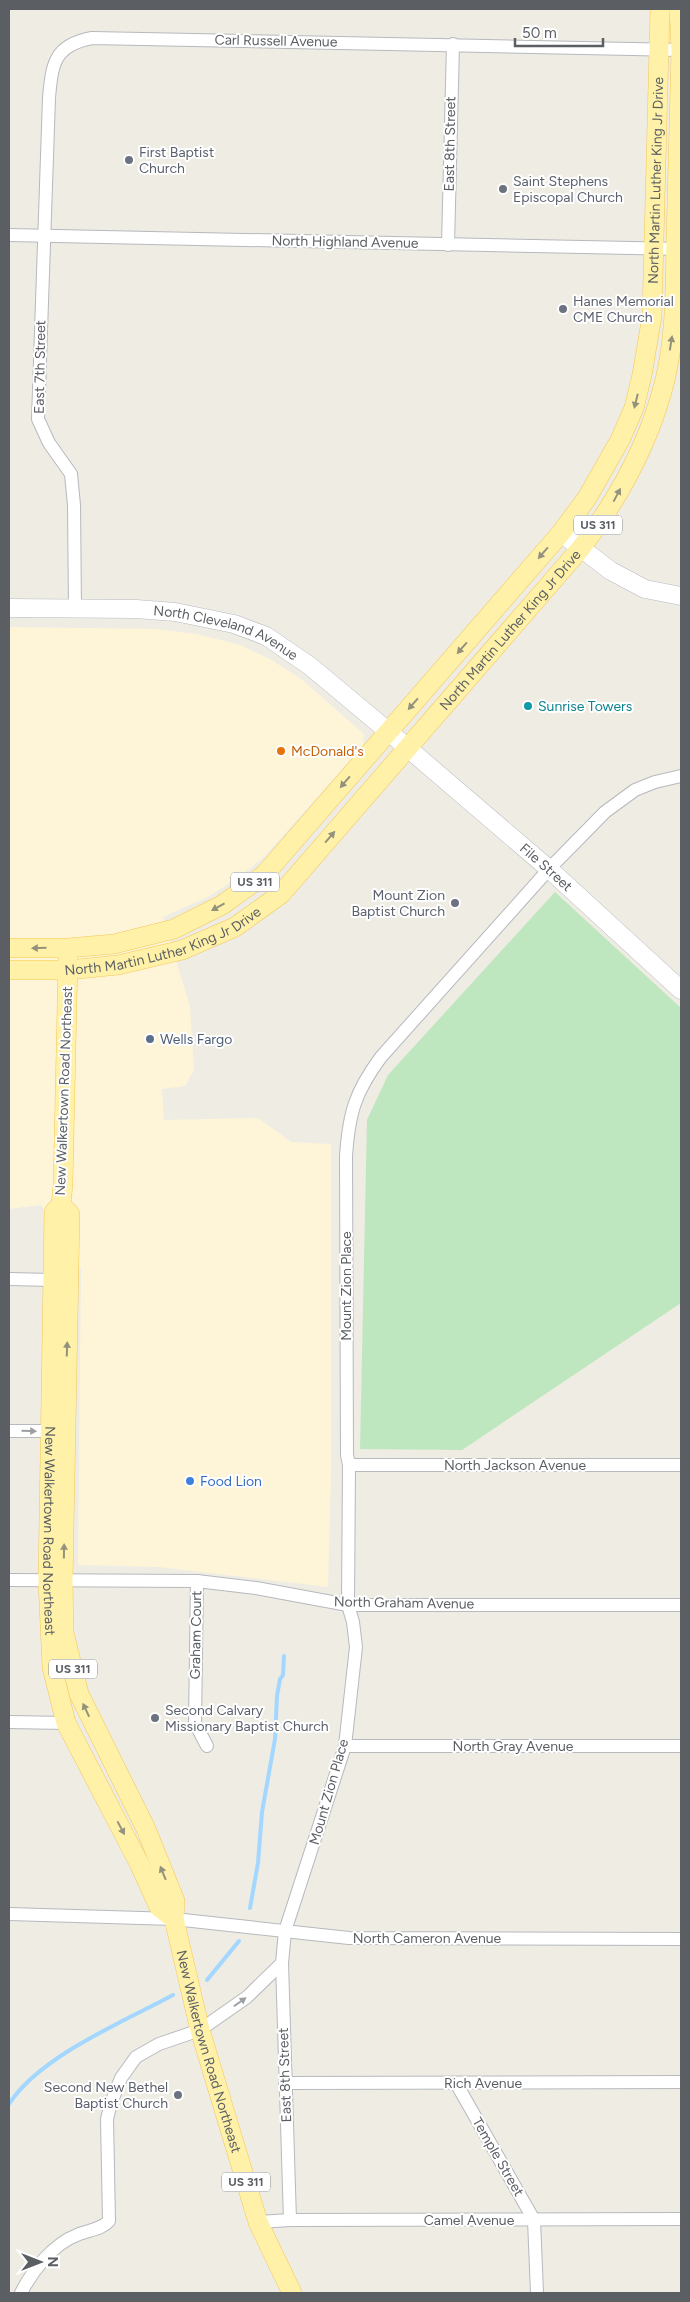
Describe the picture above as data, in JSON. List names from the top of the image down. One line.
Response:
{"streets":{"main road":["North Martin Luther King Jr Drive","US 311","New Walkertown Road Northeast"],"street":["Carl Russell Avenue","East 8th Street","North Highland Avenue","East 7th Street","North Cleveland Avenue","File Street","Mount Zion Place","North Jackson Avenue","North Graham Avenue","Graham Court","North Gray Avenue","North Cameron Avenue","Rich Avenue","Temple Street","Camel Avenue"]},"crossings":[["Carl Russell Avenue","East 8th Street"],["Carl Russell Avenue","North Martin Luther King Jr Drive"],["Carl Russell Avenue","North Highland Avenue"],["Carl Russell Avenue","East 7th Street"],["East 8th Street","North Highland Avenue"],["East 8th Street","Mount Zion Place"],["East 8th Street","North Cameron Avenue"],["East 8th Street","Rich Avenue"],["East 8th Street","Camel Avenue"],["North Martin Luther King Jr Drive","North Highland Avenue"],["North Martin Luther King Jr Drive","North Cleveland Avenue"],["North Martin Luther King Jr Drive","File Street"],["North Martin Luther King Jr Drive","New Walkertown Road Northeast"],["North Highland Avenue","East 7th Street"],["East 7th Street","North Cleveland Avenue"],["North Cleveland Avenue","File Street"],["File Street","Mount Zion Place"],["New Walkertown Road Northeast","North Graham Avenue"],["New Walkertown Road Northeast","North Cameron Avenue"],["New Walkertown Road Northeast","Camel Avenue"],["Mount Zion Place","North Jackson Avenue"],["Mount Zion Place","North Graham Avenue"],["Mount Zion Place","North Gray Avenue"],["Mount Zion Place","North Cameron Avenue"],["North Graham Avenue","Graham Court"],["Rich Avenue","Temple Street"],["Temple Street","Camel Avenue"]],"places":["First Baptist Church","Saint Stephens Episcopal Church","Hanes Memorial CME Church","Sunrise Towers","McDonald's","Mount Zion Baptist Church","Wells Fargo","Food Lion","Second Calvary Missionary Baptist Church","Second New Bethel Baptist Church"],"scale_bar":"50 m","north":"right"}
